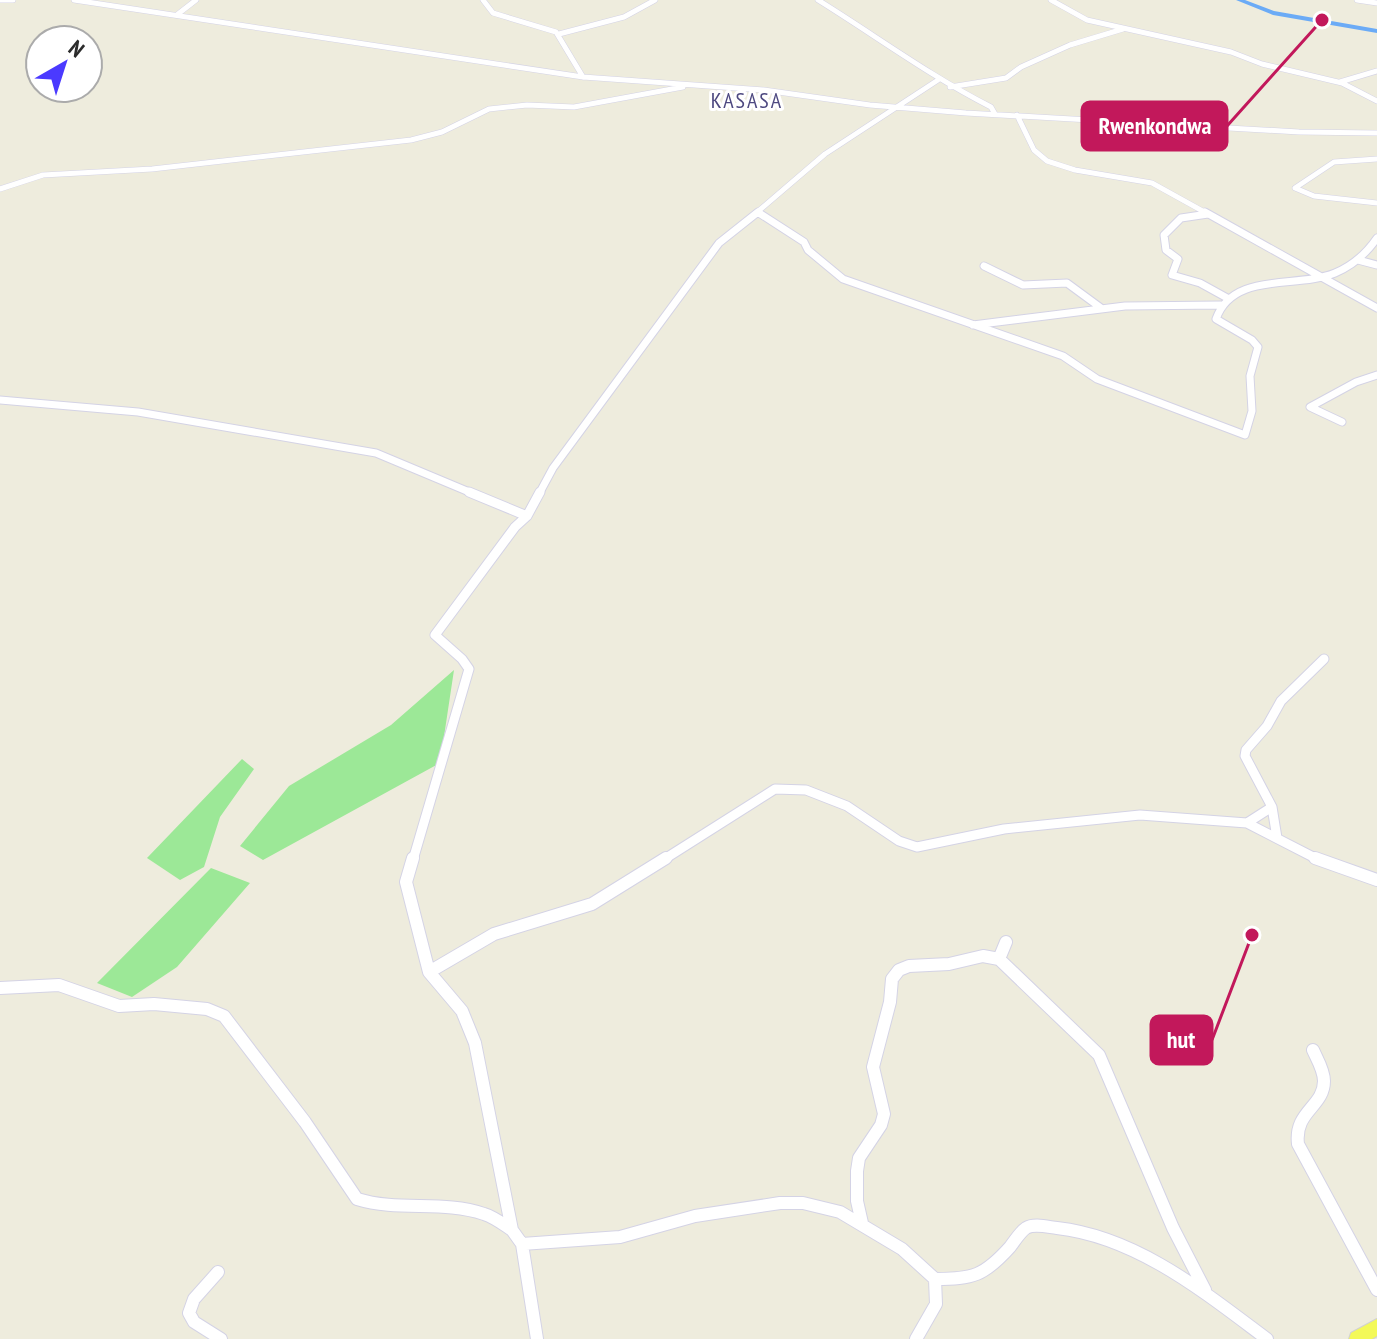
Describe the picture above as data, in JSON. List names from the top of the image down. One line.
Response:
{"districts":["KASASA"],"places":["Rwenkondwa","hut"],"north":"top right"}
